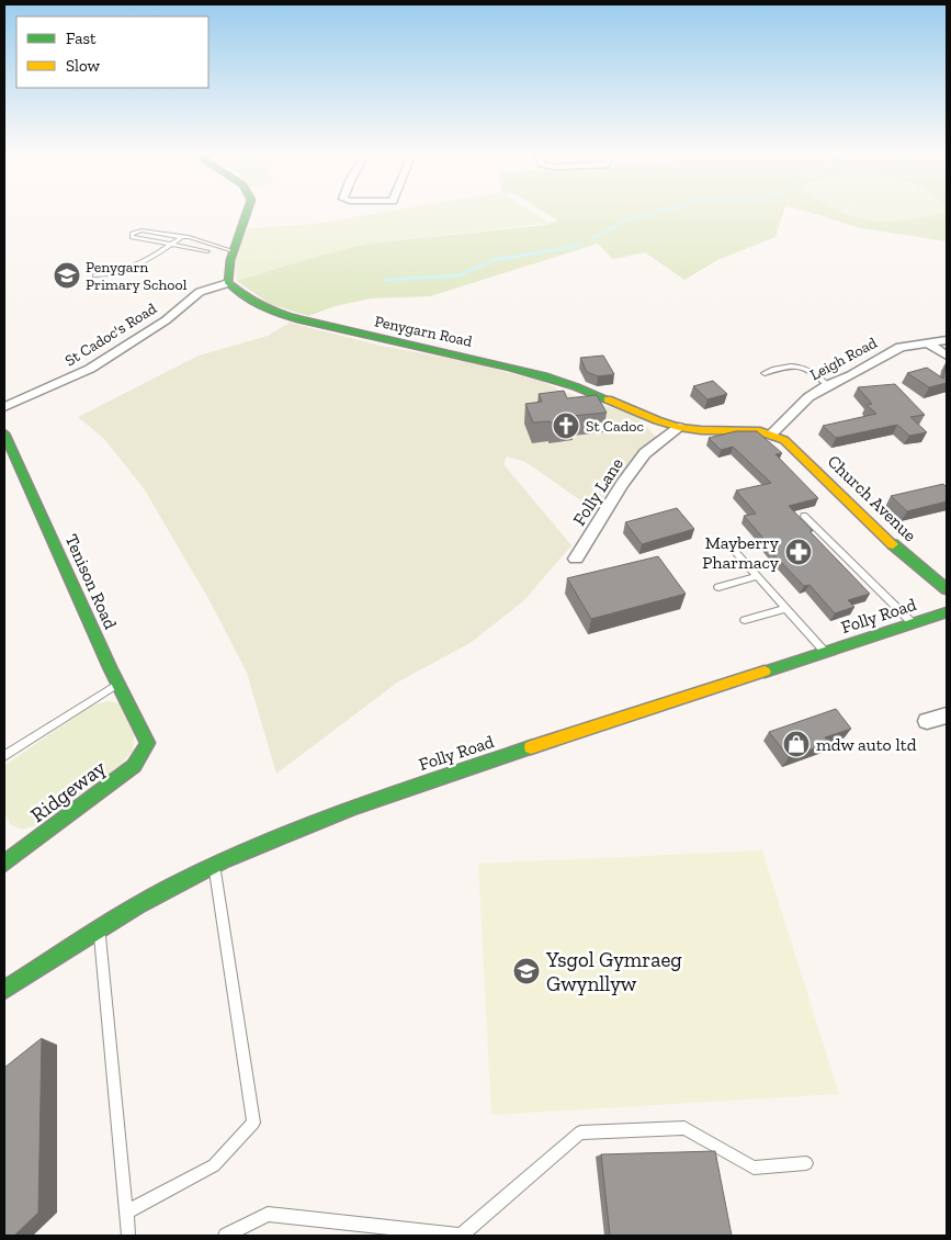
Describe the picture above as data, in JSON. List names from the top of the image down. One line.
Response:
{"streets":{"street":["Penygarn Road","St Cadoc's Road","Leigh Road","Folly Lane","Church Avenue","Tenison Road","Folly Road","Ridgeway"]},"crossings":[["Penygarn Road","St Cadoc's Road"],["Penygarn Road","Leigh Road"],["Penygarn Road","Folly Lane"],["Penygarn Road","Church Avenue"],["Leigh Road","Church Avenue"],["Tenison Road","Ridgeway"]],"places":{"school or university":["Penygarn Primary School","Ysgol Gymraeg Gwynllyw"],"church":["St Cadoc"],"pharmacy":["Mayberry Pharmacy"],"shop":["mdw auto ltd"]},"legend":["Fast","Slow"]}
